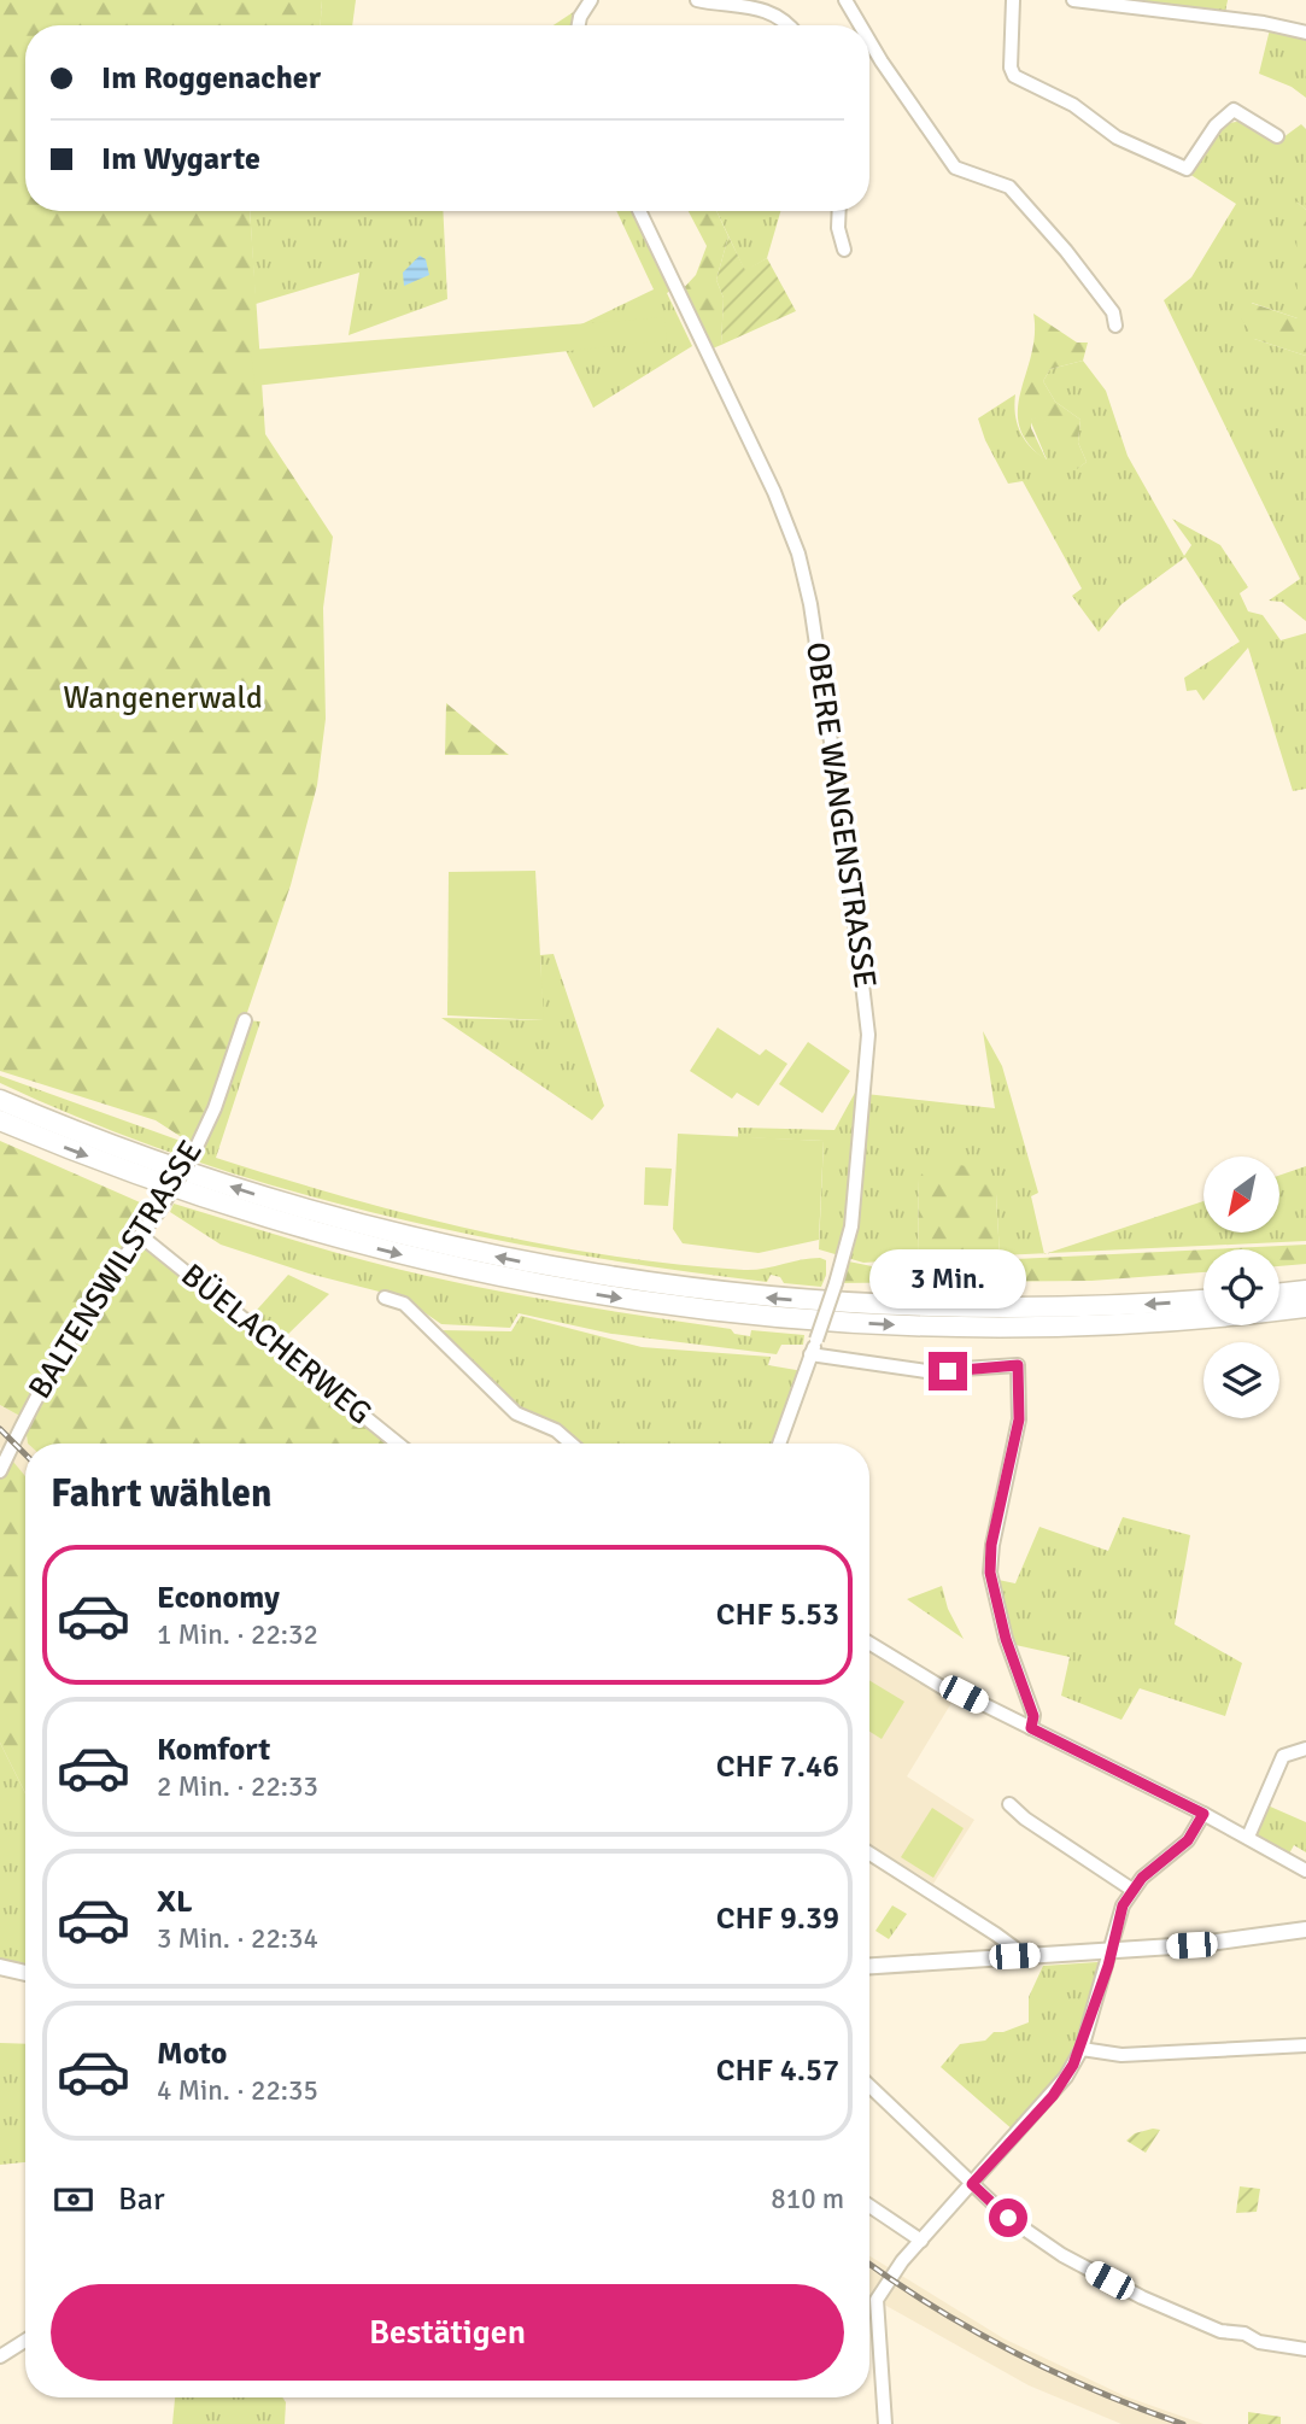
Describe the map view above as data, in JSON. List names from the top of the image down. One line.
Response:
{"streets":{"street":["OBERE WANGENSTRASSE","BALTENSWILSTRASSE","BÜELACHERWEG"]},"crossings":[["BALTENSWILSTRASSE","BÜELACHERWEG"]],"parks":["Wangenerwald"],"north":"bottom left","page":{"banner":["Im Roggenacher","Im Wygarte"],"bubble":"3 Min.","heading":"Fahrt wählen","list":[{"name":"Economy","note":"1 Min. · 22:32","value":"CHF 5.53"},{"name":"Komfort","note":"2 Min. · 22:33","value":"CHF 7.46"},{"name":"XL","note":"3 Min. · 22:34","value":"CHF 9.39"},{"name":"Moto","note":"4 Min. · 22:35","value":"CHF 4.57"}],"pay":["Bar","810 m"],"buttons":"Bestätigen"}}
